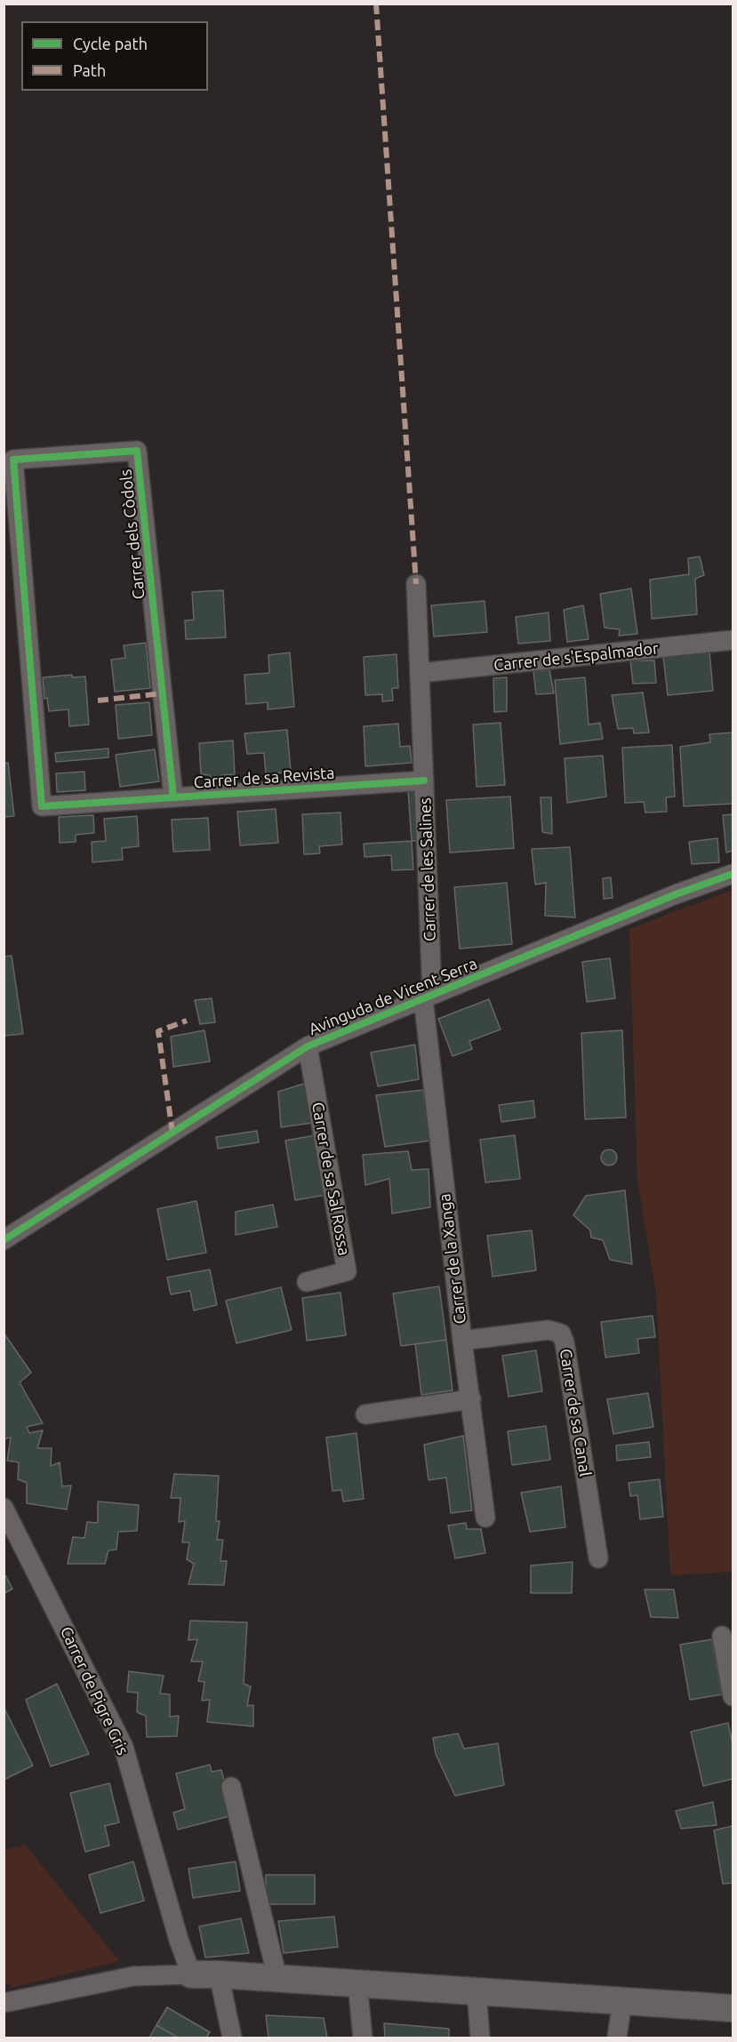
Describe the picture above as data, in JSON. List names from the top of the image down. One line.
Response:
{"streets":{"street":["Carrer dels Còdols","Carrer de s'Espalmador","Carrer de sa Revista","Carrer de les Salines","Avinguda de Vicent Serra","Carrer de sa Sal Rossa","Carrer de la Xanga","Carrer de sa Canal","Carrer de Pigre Gris"]},"crossings":[["Carrer dels Còdols","Carrer de sa Revista"],["Carrer de s'Espalmador","Carrer de les Salines"],["Carrer de sa Revista","Carrer de les Salines"],["Carrer de les Salines","Avinguda de Vicent Serra"],["Carrer de les Salines","Carrer de la Xanga"],["Avinguda de Vicent Serra","Carrer de sa Sal Rossa"],["Avinguda de Vicent Serra","Carrer de la Xanga"],["Carrer de la Xanga","Carrer de sa Canal"]],"legend":["Cycle path","Path"]}
